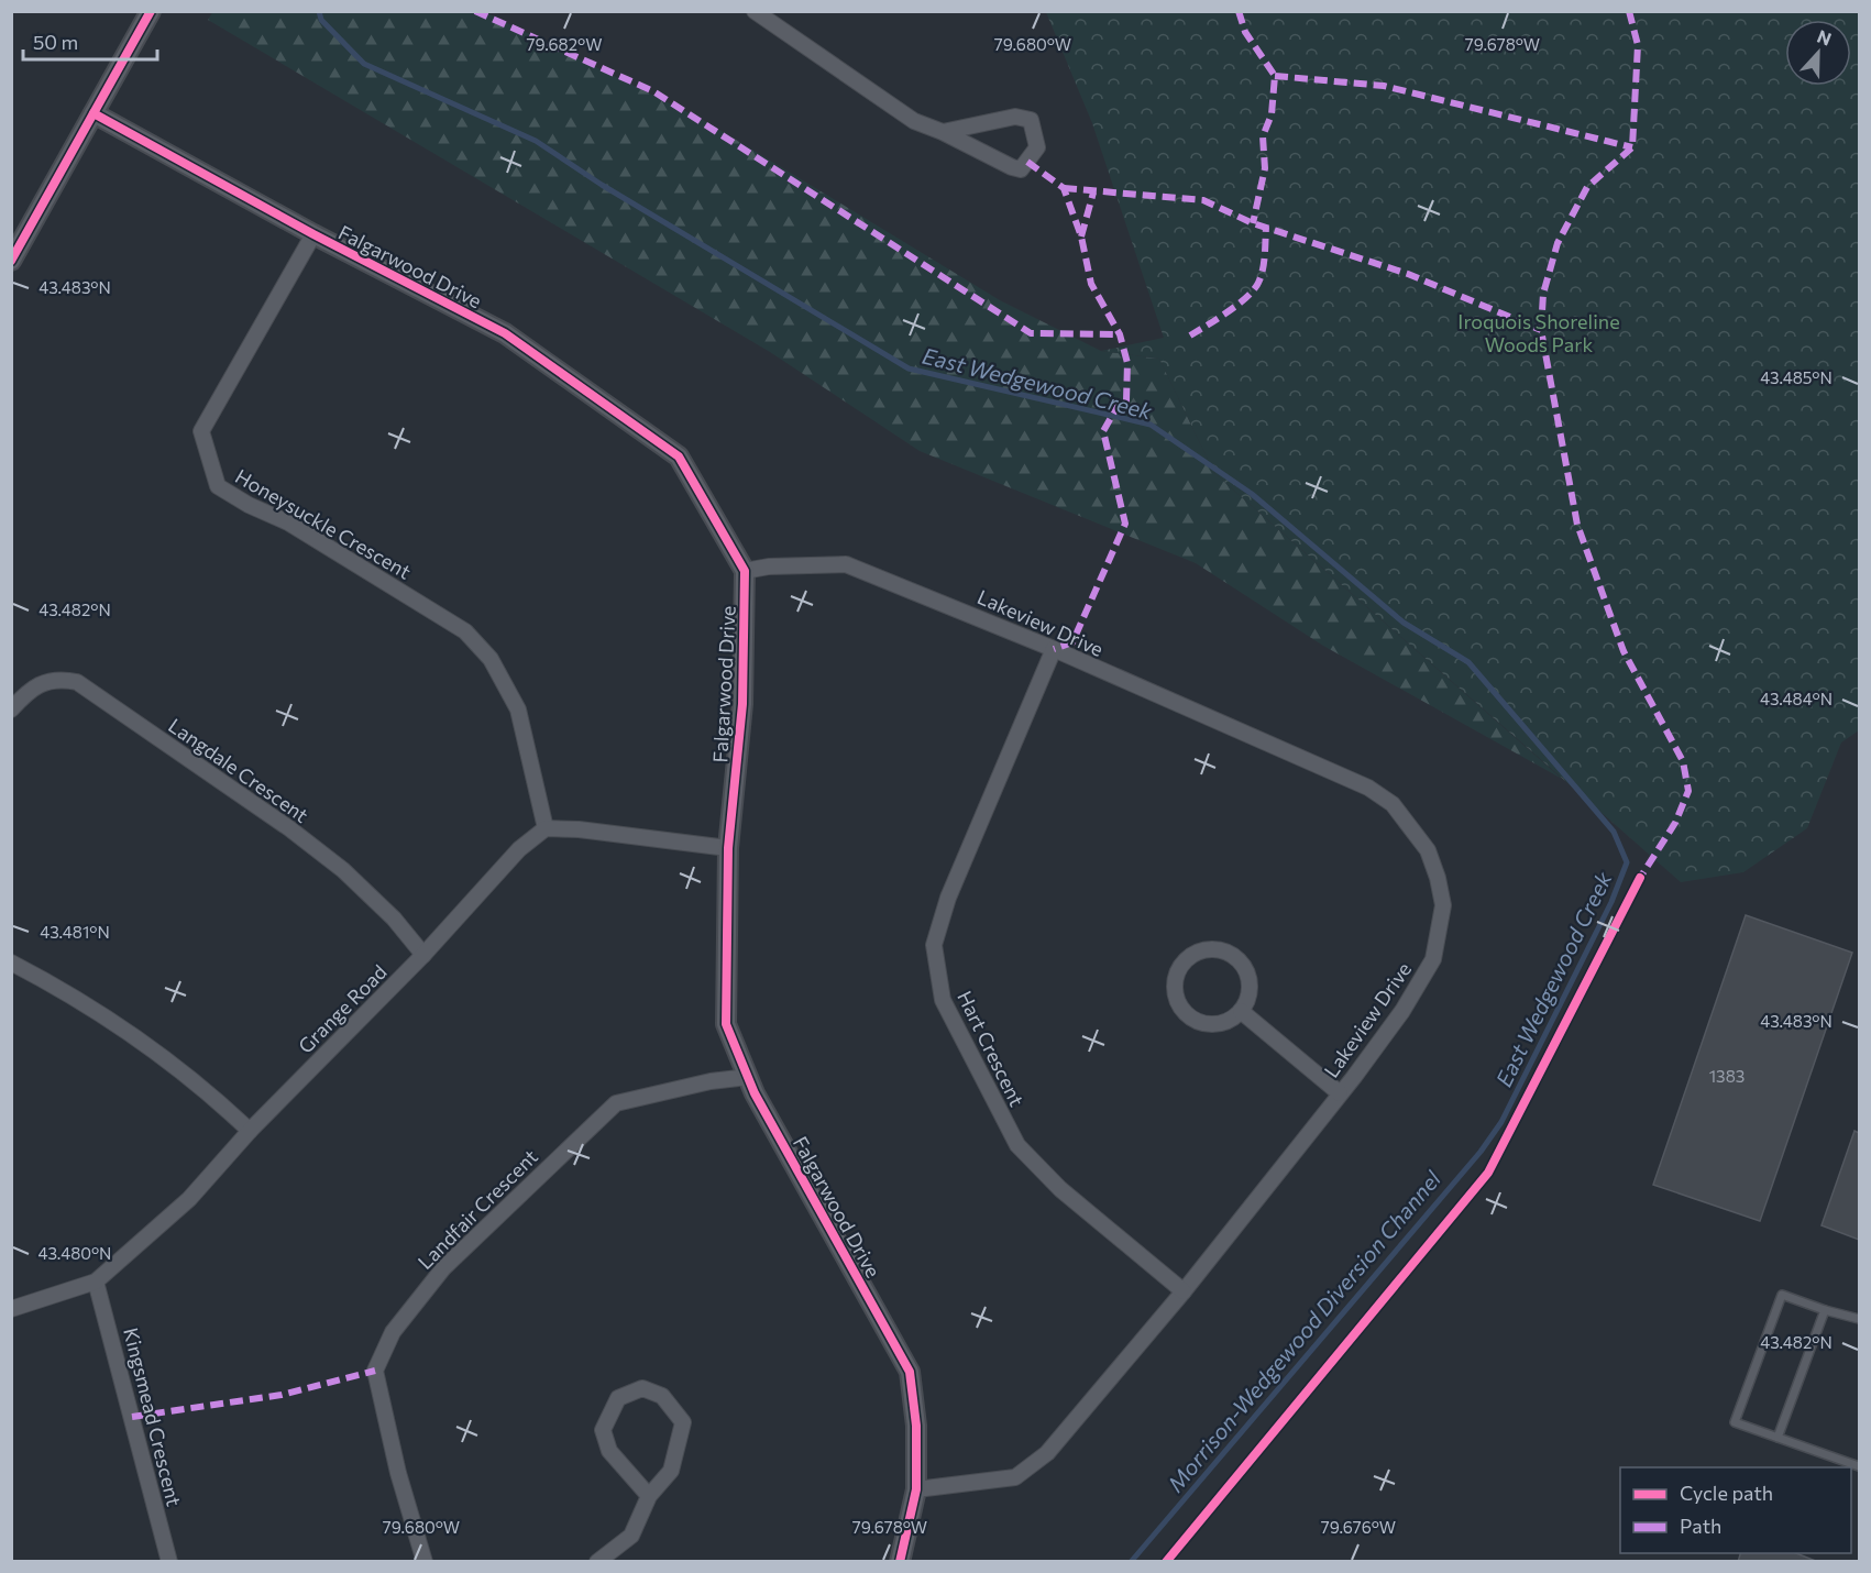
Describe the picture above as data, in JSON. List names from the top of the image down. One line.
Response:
{"streets":{"street":["Falgarwood Drive","Honeysuckle Crescent","Lakeview Drive","Langdale Crescent","Grange Road","Hart Crescent","Landfair Crescent","Kingsmead Crescent"]},"crossings":[["Falgarwood Drive","Honeysuckle Crescent"],["Falgarwood Drive","Lakeview Drive"],["Falgarwood Drive","Landfair Crescent"],["Honeysuckle Crescent","Grange Road"],["Lakeview Drive","Hart Crescent"],["Langdale Crescent","Grange Road"],["Grange Road","Kingsmead Crescent"]],"water":["East Wedgewood Creek","Morrison-Wedgewood Diversion Channel"],"parks":["Iroquois Shoreline Woods Park"],"house_numbers":["1383"],"legend":["Cycle path","Path"],"scale_bar":"50 m","north":"top","coordinates":["79.680°W","79.682°W","79.678°W","43.483°N","43.485°N","43.482°N","43.484°N","43.481°N","43.480°N","79.676°W"]}
